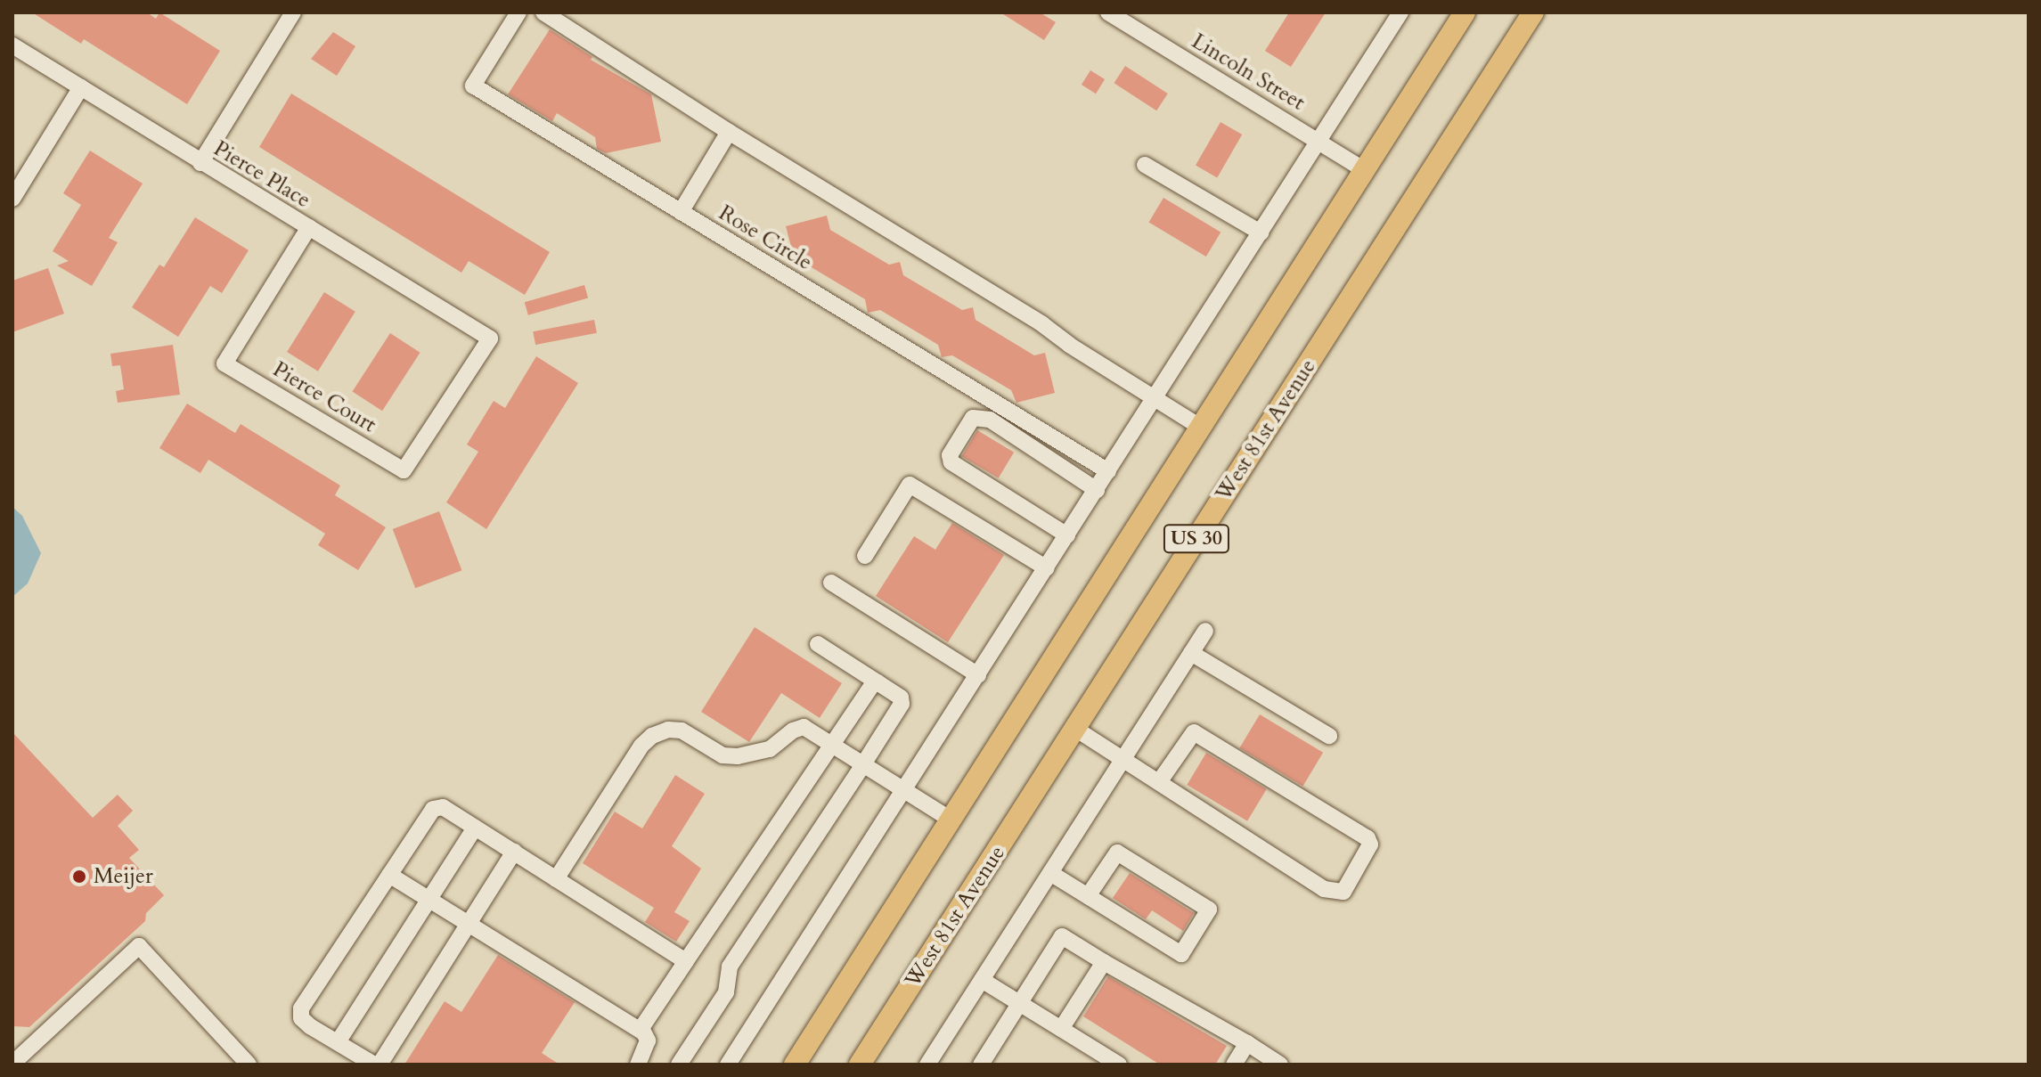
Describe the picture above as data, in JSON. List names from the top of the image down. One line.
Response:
{"streets":{"main road":["West 81st Avenue","US 30"],"street":["Lincoln Street","Pierce Place","Rose Circle","Pierce Court"]},"crossings":[["Lincoln Street","US 30"],["Pierce Place","Pierce Court"]],"places":["Meijer"]}
